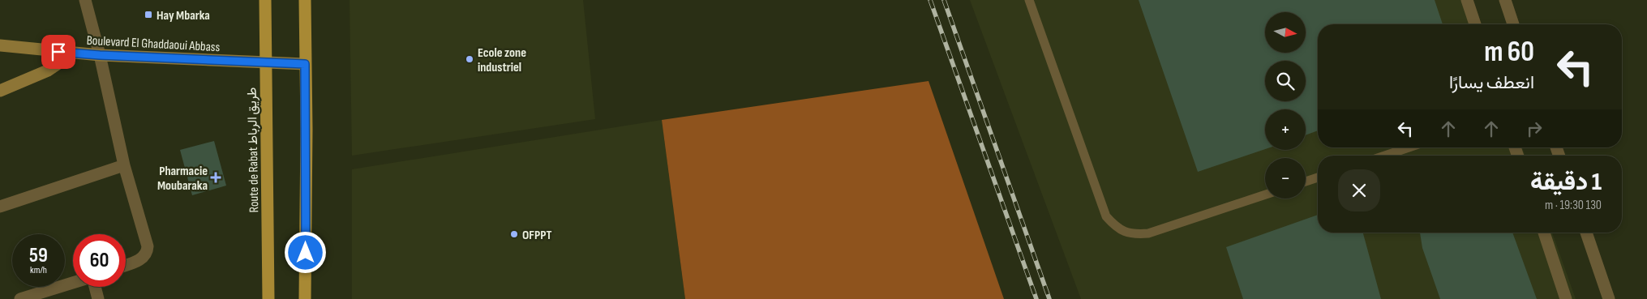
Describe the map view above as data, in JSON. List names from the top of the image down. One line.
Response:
{"streets":{"main road":["Route de Rabat طريق الرباط"],"street":["Boulevard El Ghaddaoui Abbass"]},"crossings":[["Boulevard El Ghaddaoui Abbass","Route de Rabat طريق الرباط"]],"places":{"transit":["Hay Mbarka"],"other":["Ecole zone industriel","OFPPT"],"health":["Pharmacie Moubaraka"]},"north":"right","page":{"map_buttons":["+","−"],"turn":["60 m","انعطف يسارًا"],"heading":["1 دقيقة","130 m · 19:30"],"speed":"59 km/h","limit":"60"}}
